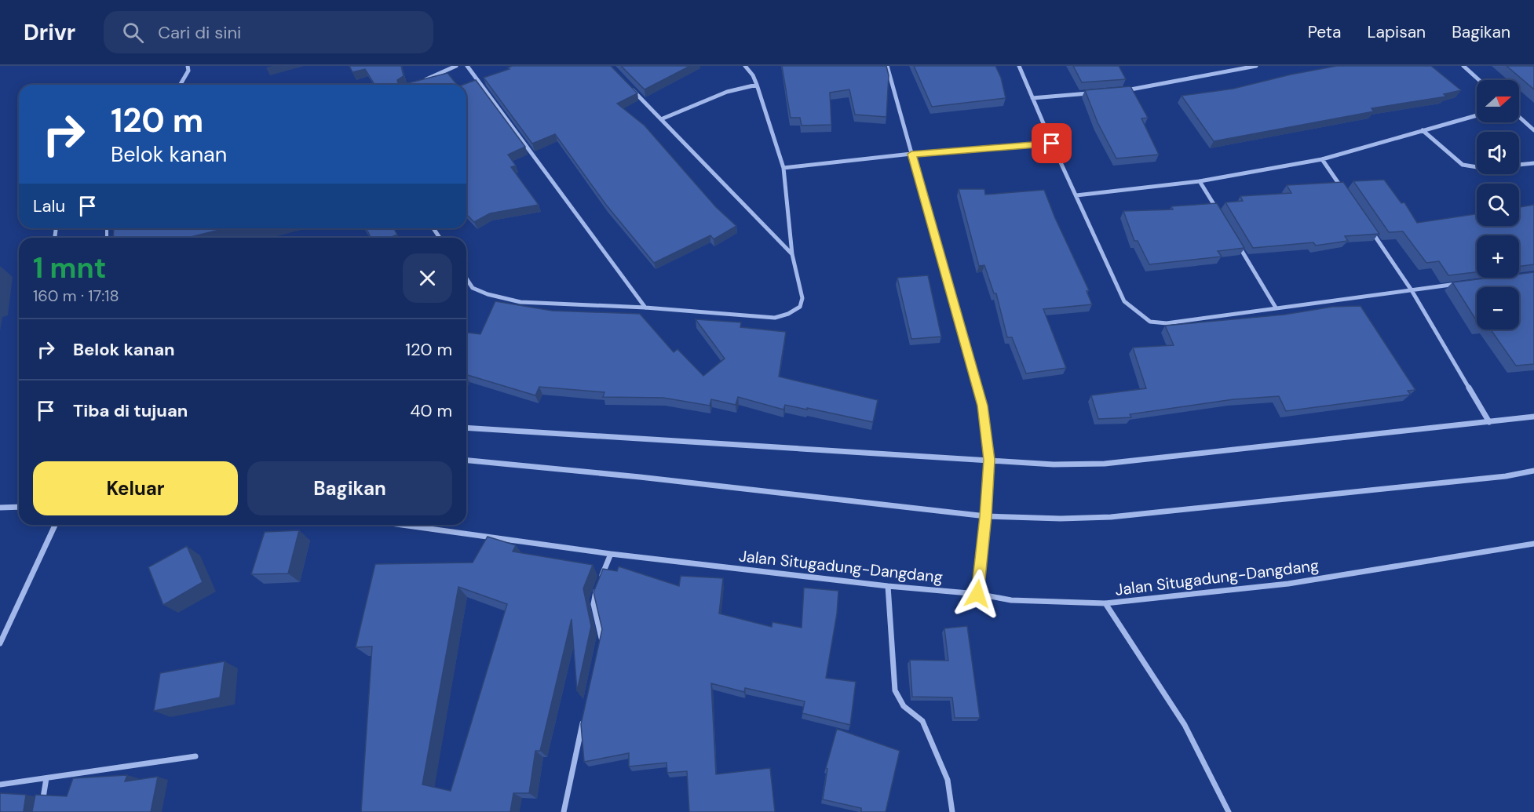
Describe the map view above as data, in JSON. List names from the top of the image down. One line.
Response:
{"streets":{"street":["Jalan Situgadung-Dangdang"]},"north":"right","page":{"header":"Drivr","search":"Cari di sini","nav":["Peta","Lapisan","Bagikan"],"map_buttons":["+","−"],"turn":["120 m","Belok kanan"],"then":"Lalu","heading":["1 mnt","160 m · 17:18"],"list":[{"name":"Belok kanan","value":"120 m"},{"name":"Tiba di tujuan","value":"40 m"}],"buttons":["Keluar","Bagikan"]}}
